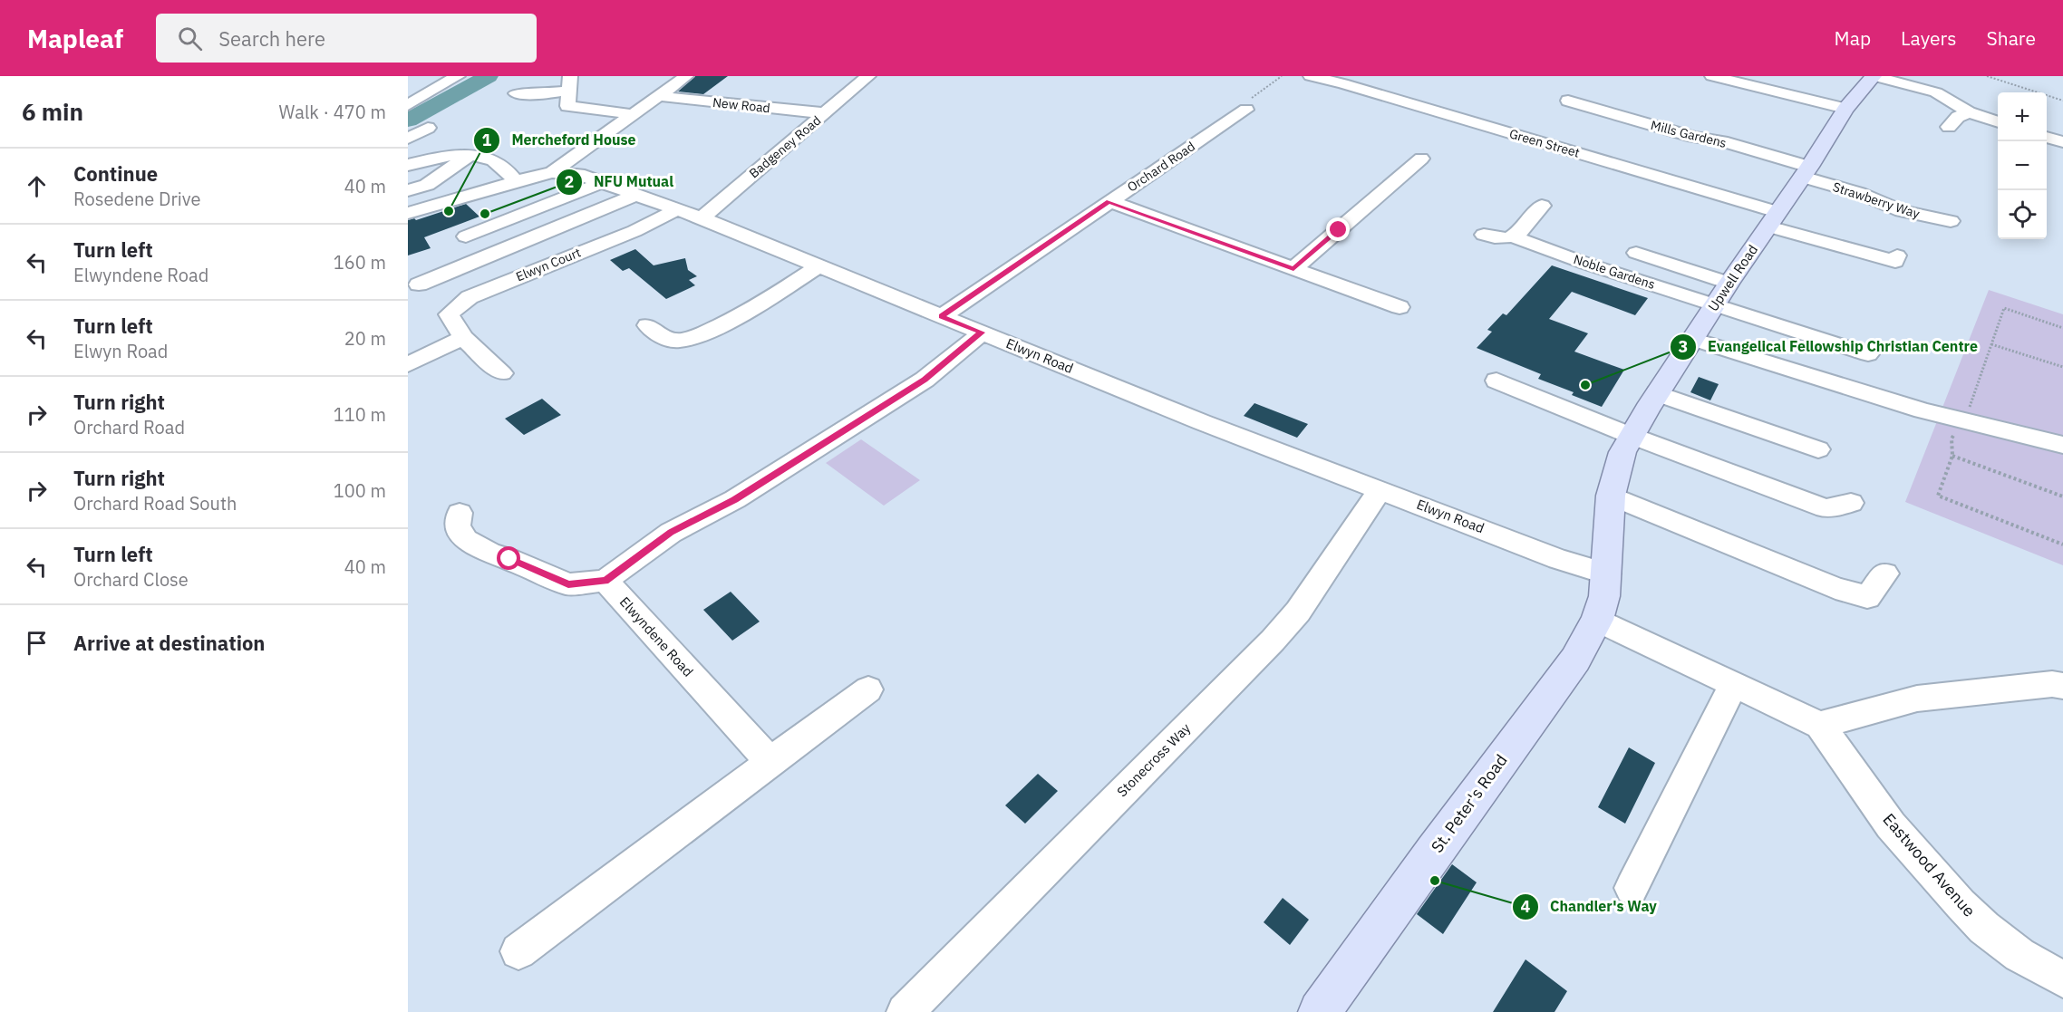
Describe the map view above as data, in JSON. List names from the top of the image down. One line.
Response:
{"streets":{"main road":["Upwell Road","St. Peter's Road"],"street":["New Road","Mills Gardens","Green Street","Badgeney Road","Orchard Road","Strawberry Way","Elwyn Court","Noble Gardens","Elwyn Road","Elwyndene Road","Stonecross Way","Eastwood Avenue"]},"crossings":[["New Road","Badgeney Road"],["Mills Gardens","Strawberry Way"],["Mills Gardens","Upwell Road"],["Green Street","Upwell Road"],["Badgeney Road","Elwyn Road"],["Orchard Road","Elwyn Road"],["Strawberry Way","Upwell Road"],["Elwyn Court","Elwyn Road"],["Noble Gardens","Upwell Road"],["Upwell Road","Elwyn Road"],["Upwell Road","St. Peter's Road"],["Elwyn Road","Stonecross Way"]],"places":["Mercheford House","NFU Mutual","Evangelical Fellowship Christian Centre","Chandler's Way"],"page":{"header":"Mapleaf","search":"Search here","nav":["Map","Layers","Share"],"heading":["6 min","Walk · 470 m"],"map_buttons":["+","−"],"list":[["Continue","Rosedene Drive","40 m"],["Turn left","Elwyndene Road","160 m"],["Turn left","Elwyn Road","20 m"],["Turn right","Orchard Road","110 m"],["Turn right","Orchard Road South","100 m"],["Turn left","Orchard Close","40 m"],"Arrive at destination"]}}
